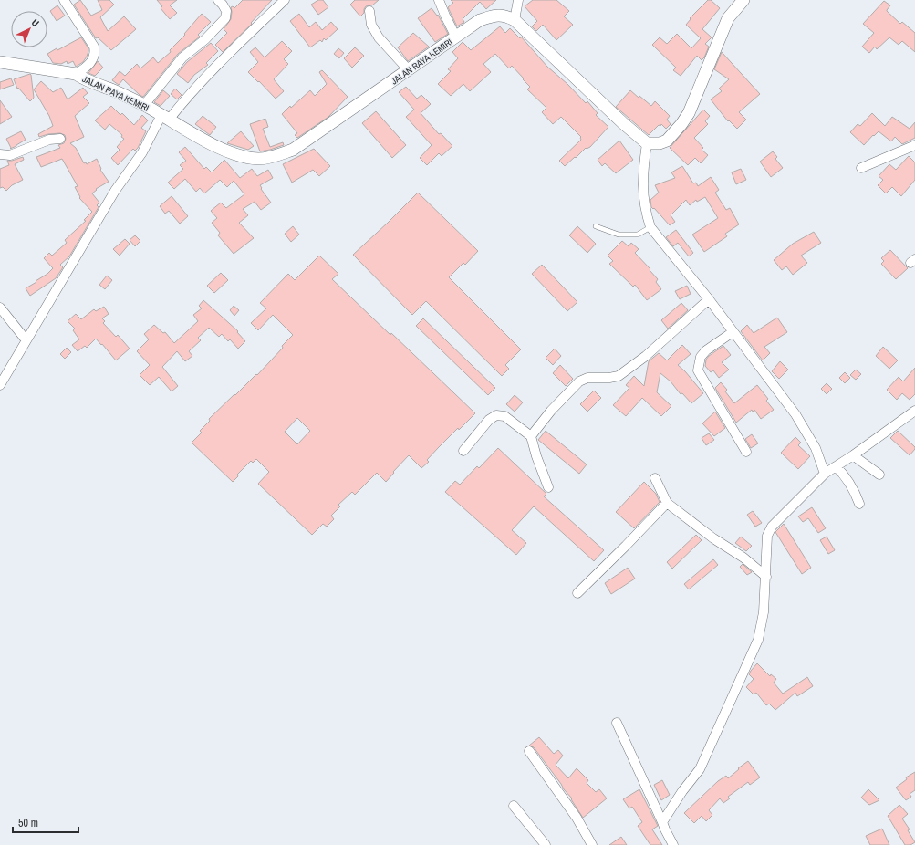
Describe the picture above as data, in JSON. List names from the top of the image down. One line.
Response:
{"streets":{"street":["JALAN RAYA KEMIRI"]},"scale_bar":"50 m","north":"top right"}
